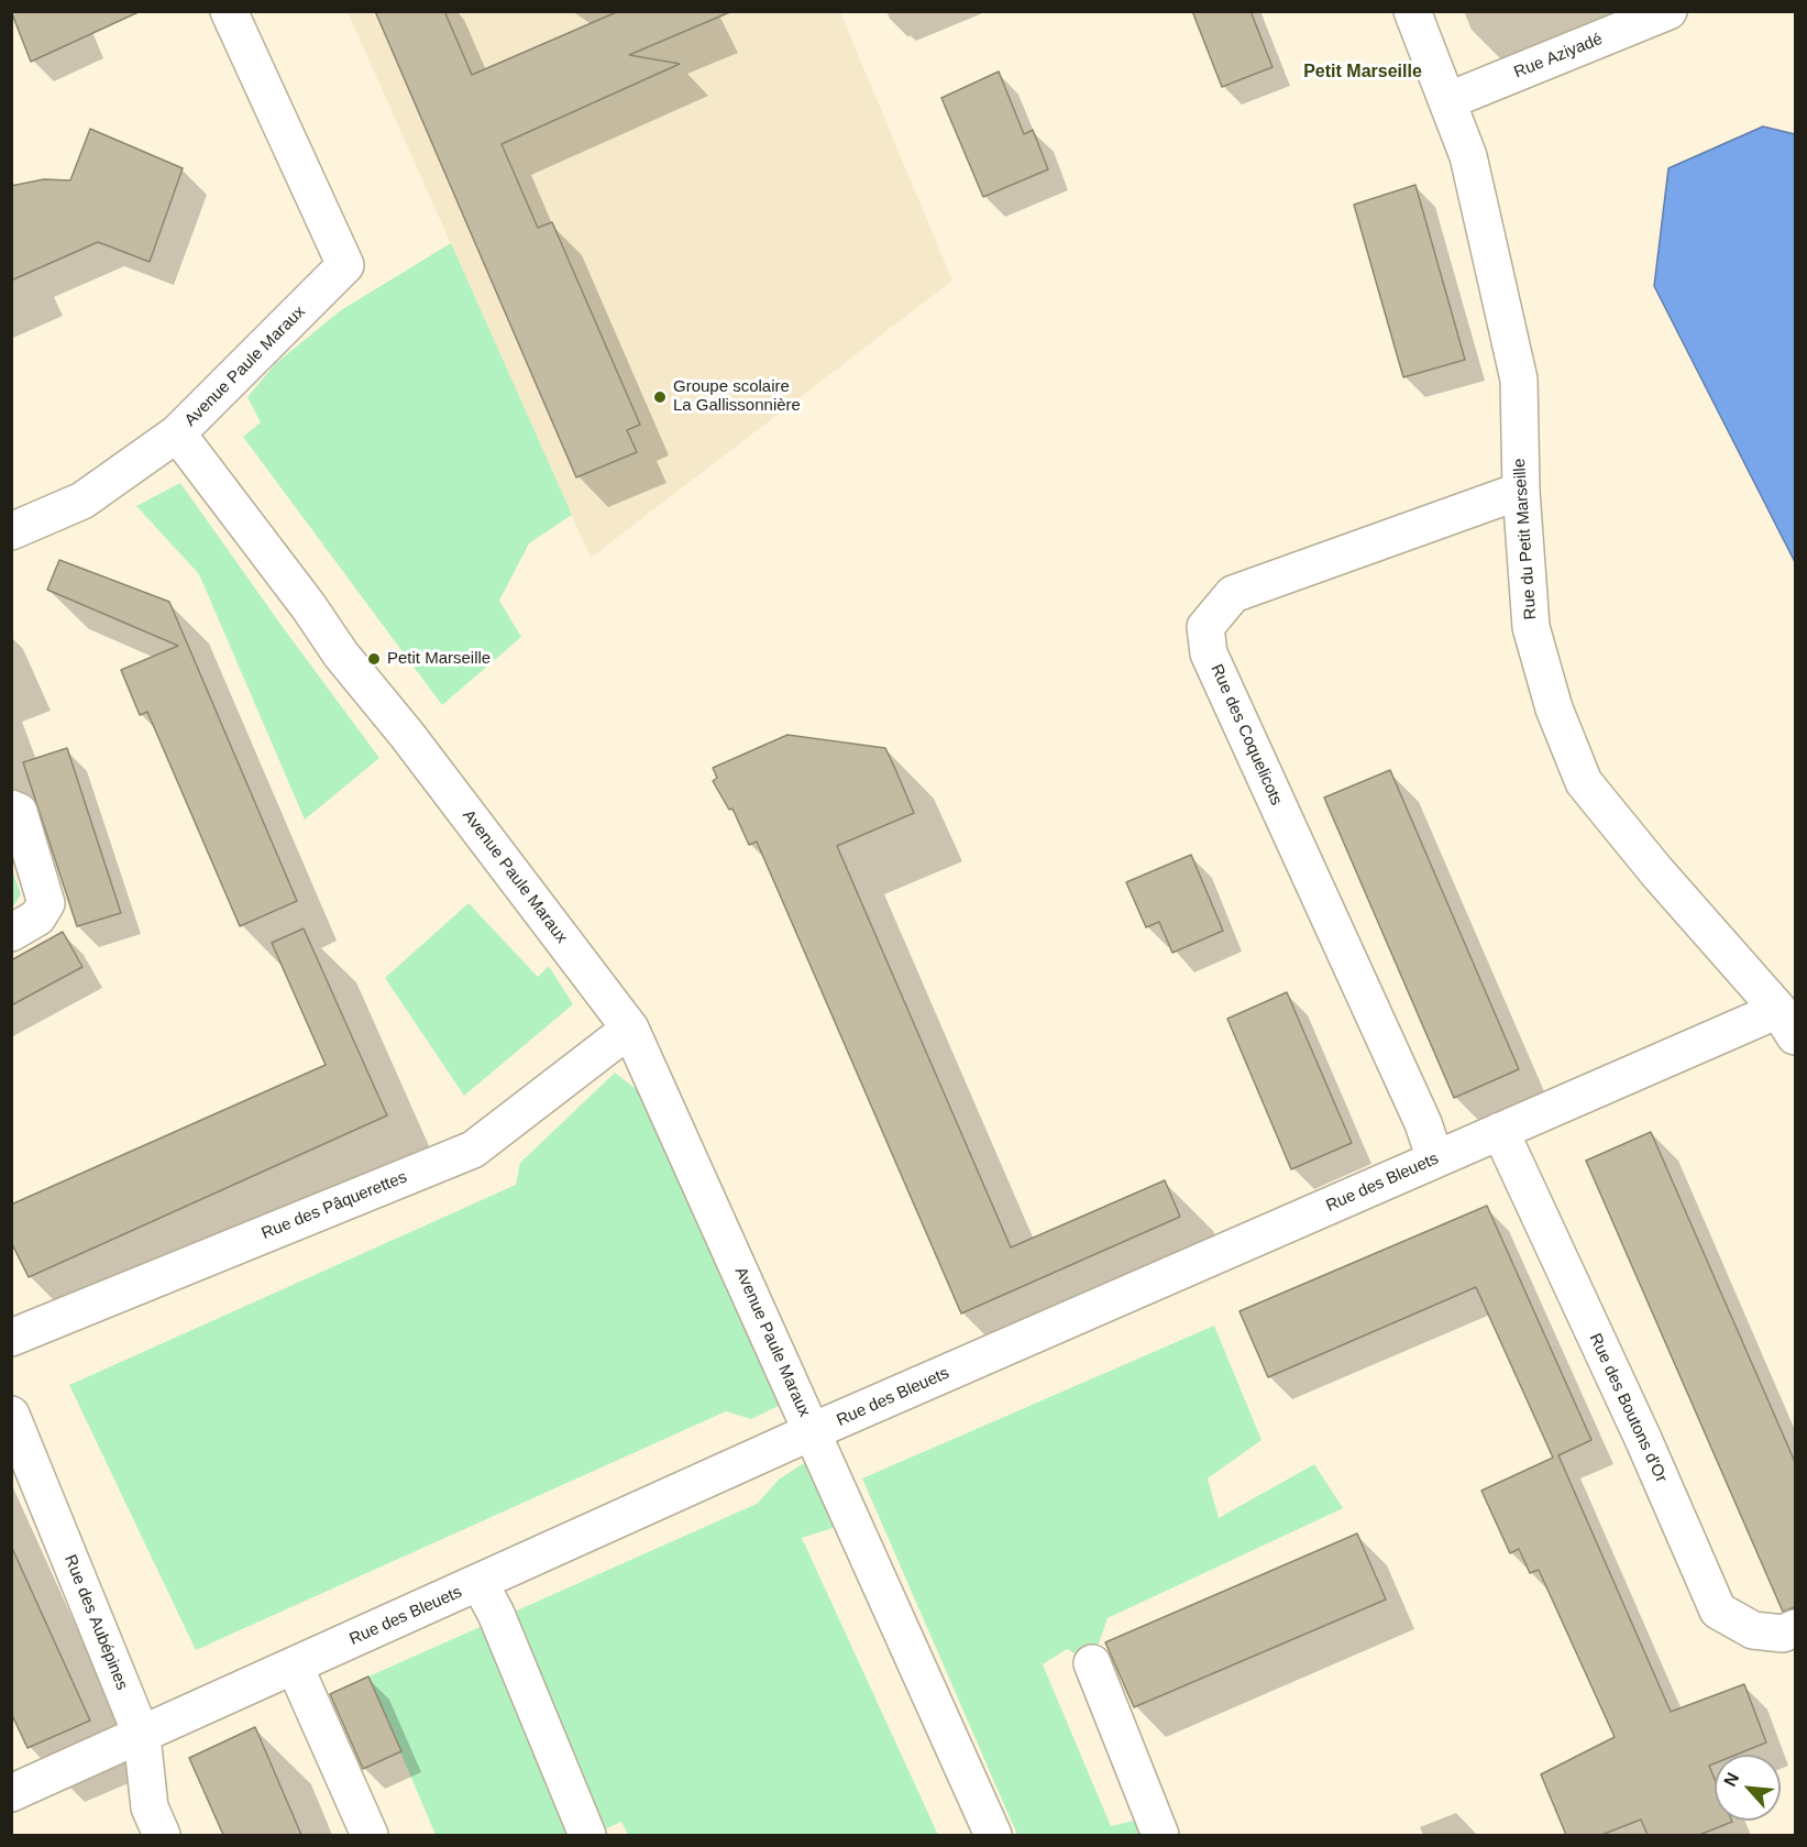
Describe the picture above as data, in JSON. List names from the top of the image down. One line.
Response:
{"streets":{"street":["Rue Aziyadé","Avenue Paule Maraux","Rue du Petit Marseille","Rue des Coquelicots","Rue des Bleuets","Rue des Pâquerettes","Rue des Boutons d'Or","Rue des Aubépines"]},"crossings":[["Rue Aziyadé","Rue du Petit Marseille"],["Avenue Paule Maraux","Rue des Bleuets"],["Avenue Paule Maraux","Rue des Pâquerettes"],["Rue du Petit Marseille","Rue des Coquelicots"],["Rue du Petit Marseille","Rue des Bleuets"],["Rue des Coquelicots","Rue des Bleuets"],["Rue des Bleuets","Rue des Boutons d'Or"],["Rue des Bleuets","Rue des Aubépines"]],"districts":["Petit Marseille"],"places":["Groupe scolaire La Gallissonnière","Petit Marseille"],"north":"top left"}
